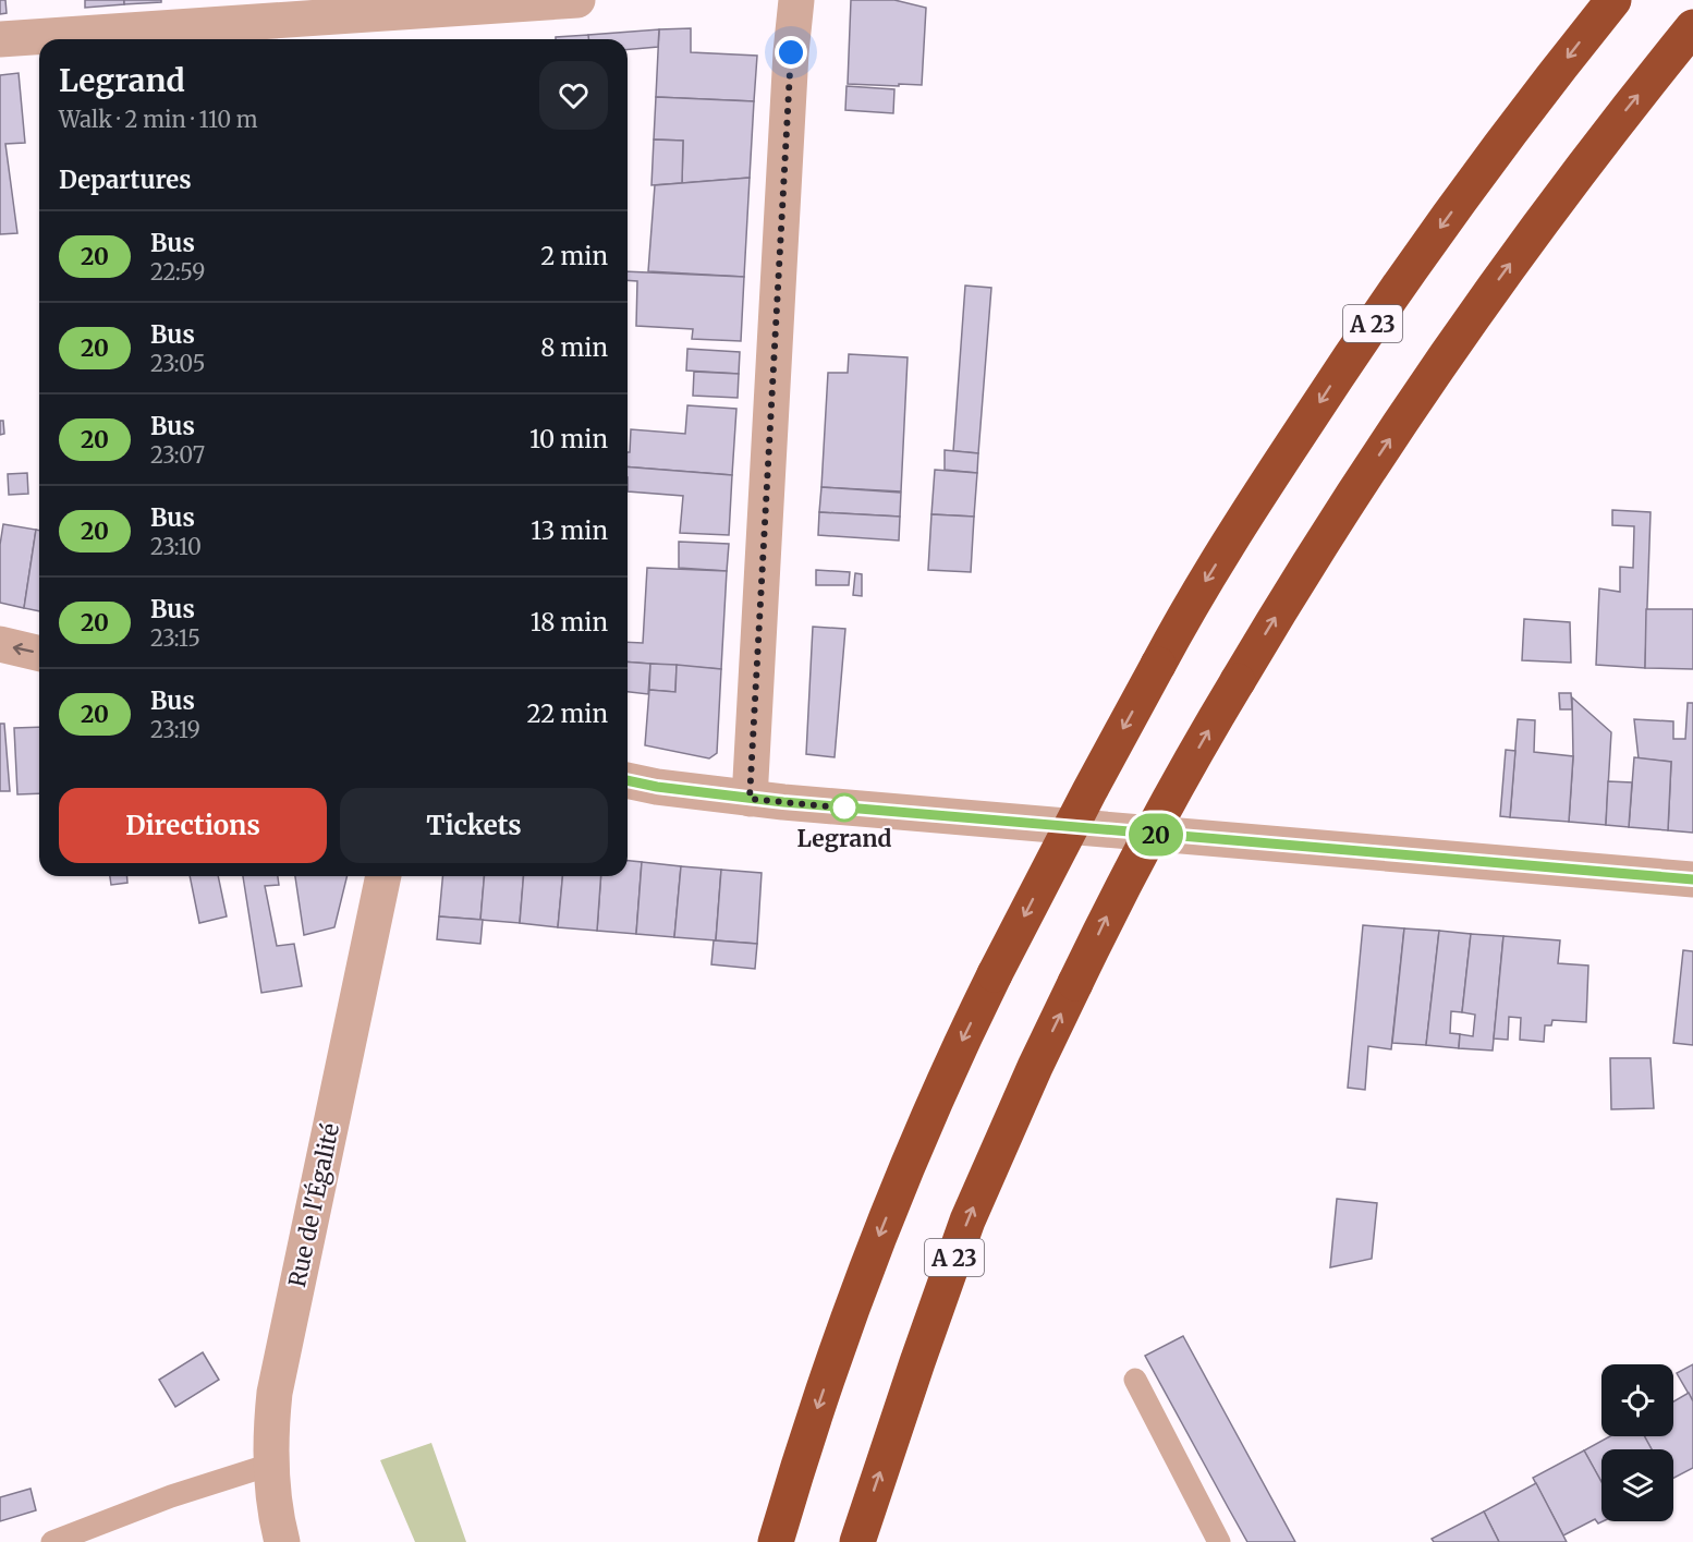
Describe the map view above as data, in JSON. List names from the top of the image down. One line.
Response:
{"streets":{"highway":["A 23"],"street":["Rue de l'Égalité"]},"places":["Legrand"],"lines":["bus line 20"],"page":{"on_map":"20","heading":[["Legrand","Walk · 2 min · 110 m"],"Departures"],"list":[{"mark":"20","name":"Bus","note":"22:59","value":"2 min"},{"mark":"20","name":"Bus","note":"23:05","value":"8 min"},{"mark":"20","name":"Bus","note":"23:07","value":"10 min"},{"mark":"20","name":"Bus","note":"23:10","value":"13 min"},{"mark":"20","name":"Bus","note":"23:15","value":"18 min"},{"mark":"20","name":"Bus","note":"23:19","value":"22 min"}],"buttons":["Directions","Tickets"]}}
